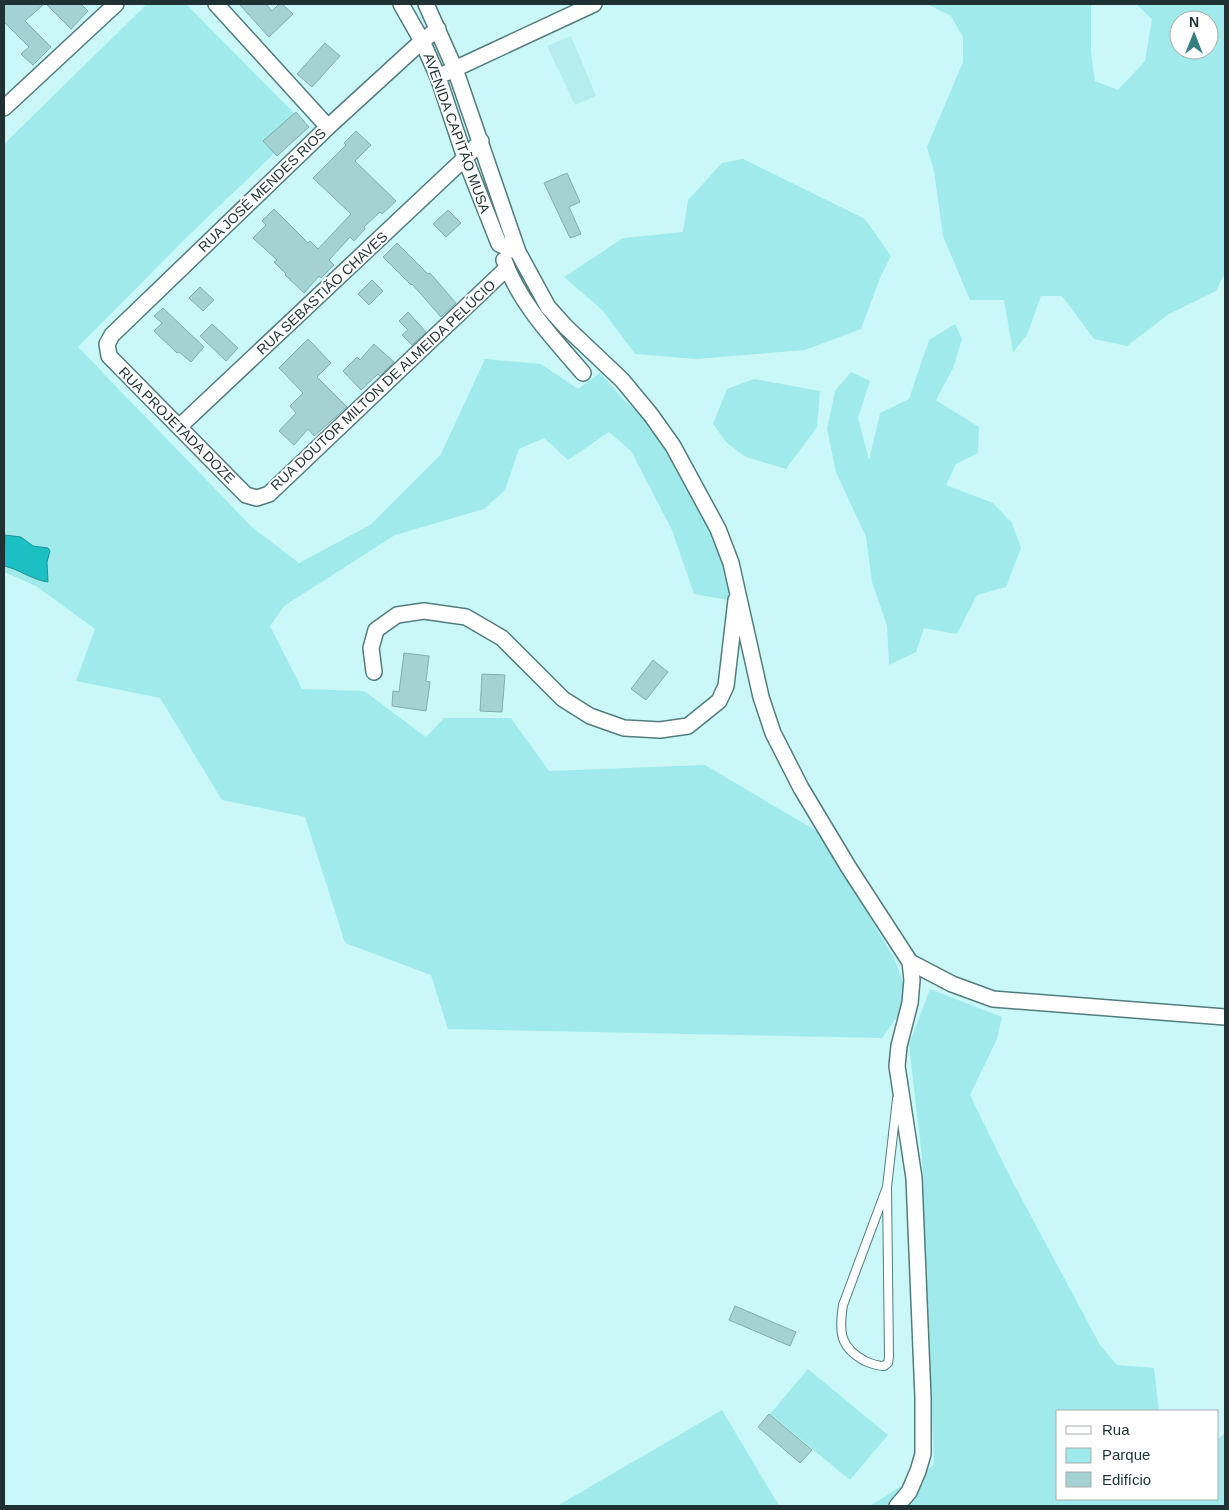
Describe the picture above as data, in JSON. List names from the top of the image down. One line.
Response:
{"streets":{"street":["AVENIDA CAPITÃO MUSA","RUA JOSÉ MENDES RIOS","RUA SEBASTIÃO CHAVES","RUA DOUTOR MILTON DE ALMEIDA PELÚCIO","RUA PROJETADA DOZE"]},"crossings":[["AVENIDA CAPITÃO MUSA","RUA JOSÉ MENDES RIOS"],["AVENIDA CAPITÃO MUSA","RUA SEBASTIÃO CHAVES"],["AVENIDA CAPITÃO MUSA","RUA DOUTOR MILTON DE ALMEIDA PELÚCIO"],["RUA JOSÉ MENDES RIOS","RUA PROJETADA DOZE"],["RUA SEBASTIÃO CHAVES","RUA PROJETADA DOZE"],["RUA DOUTOR MILTON DE ALMEIDA PELÚCIO","RUA PROJETADA DOZE"]],"legend":["Rua","Parque","Edifício"],"north":"top"}
